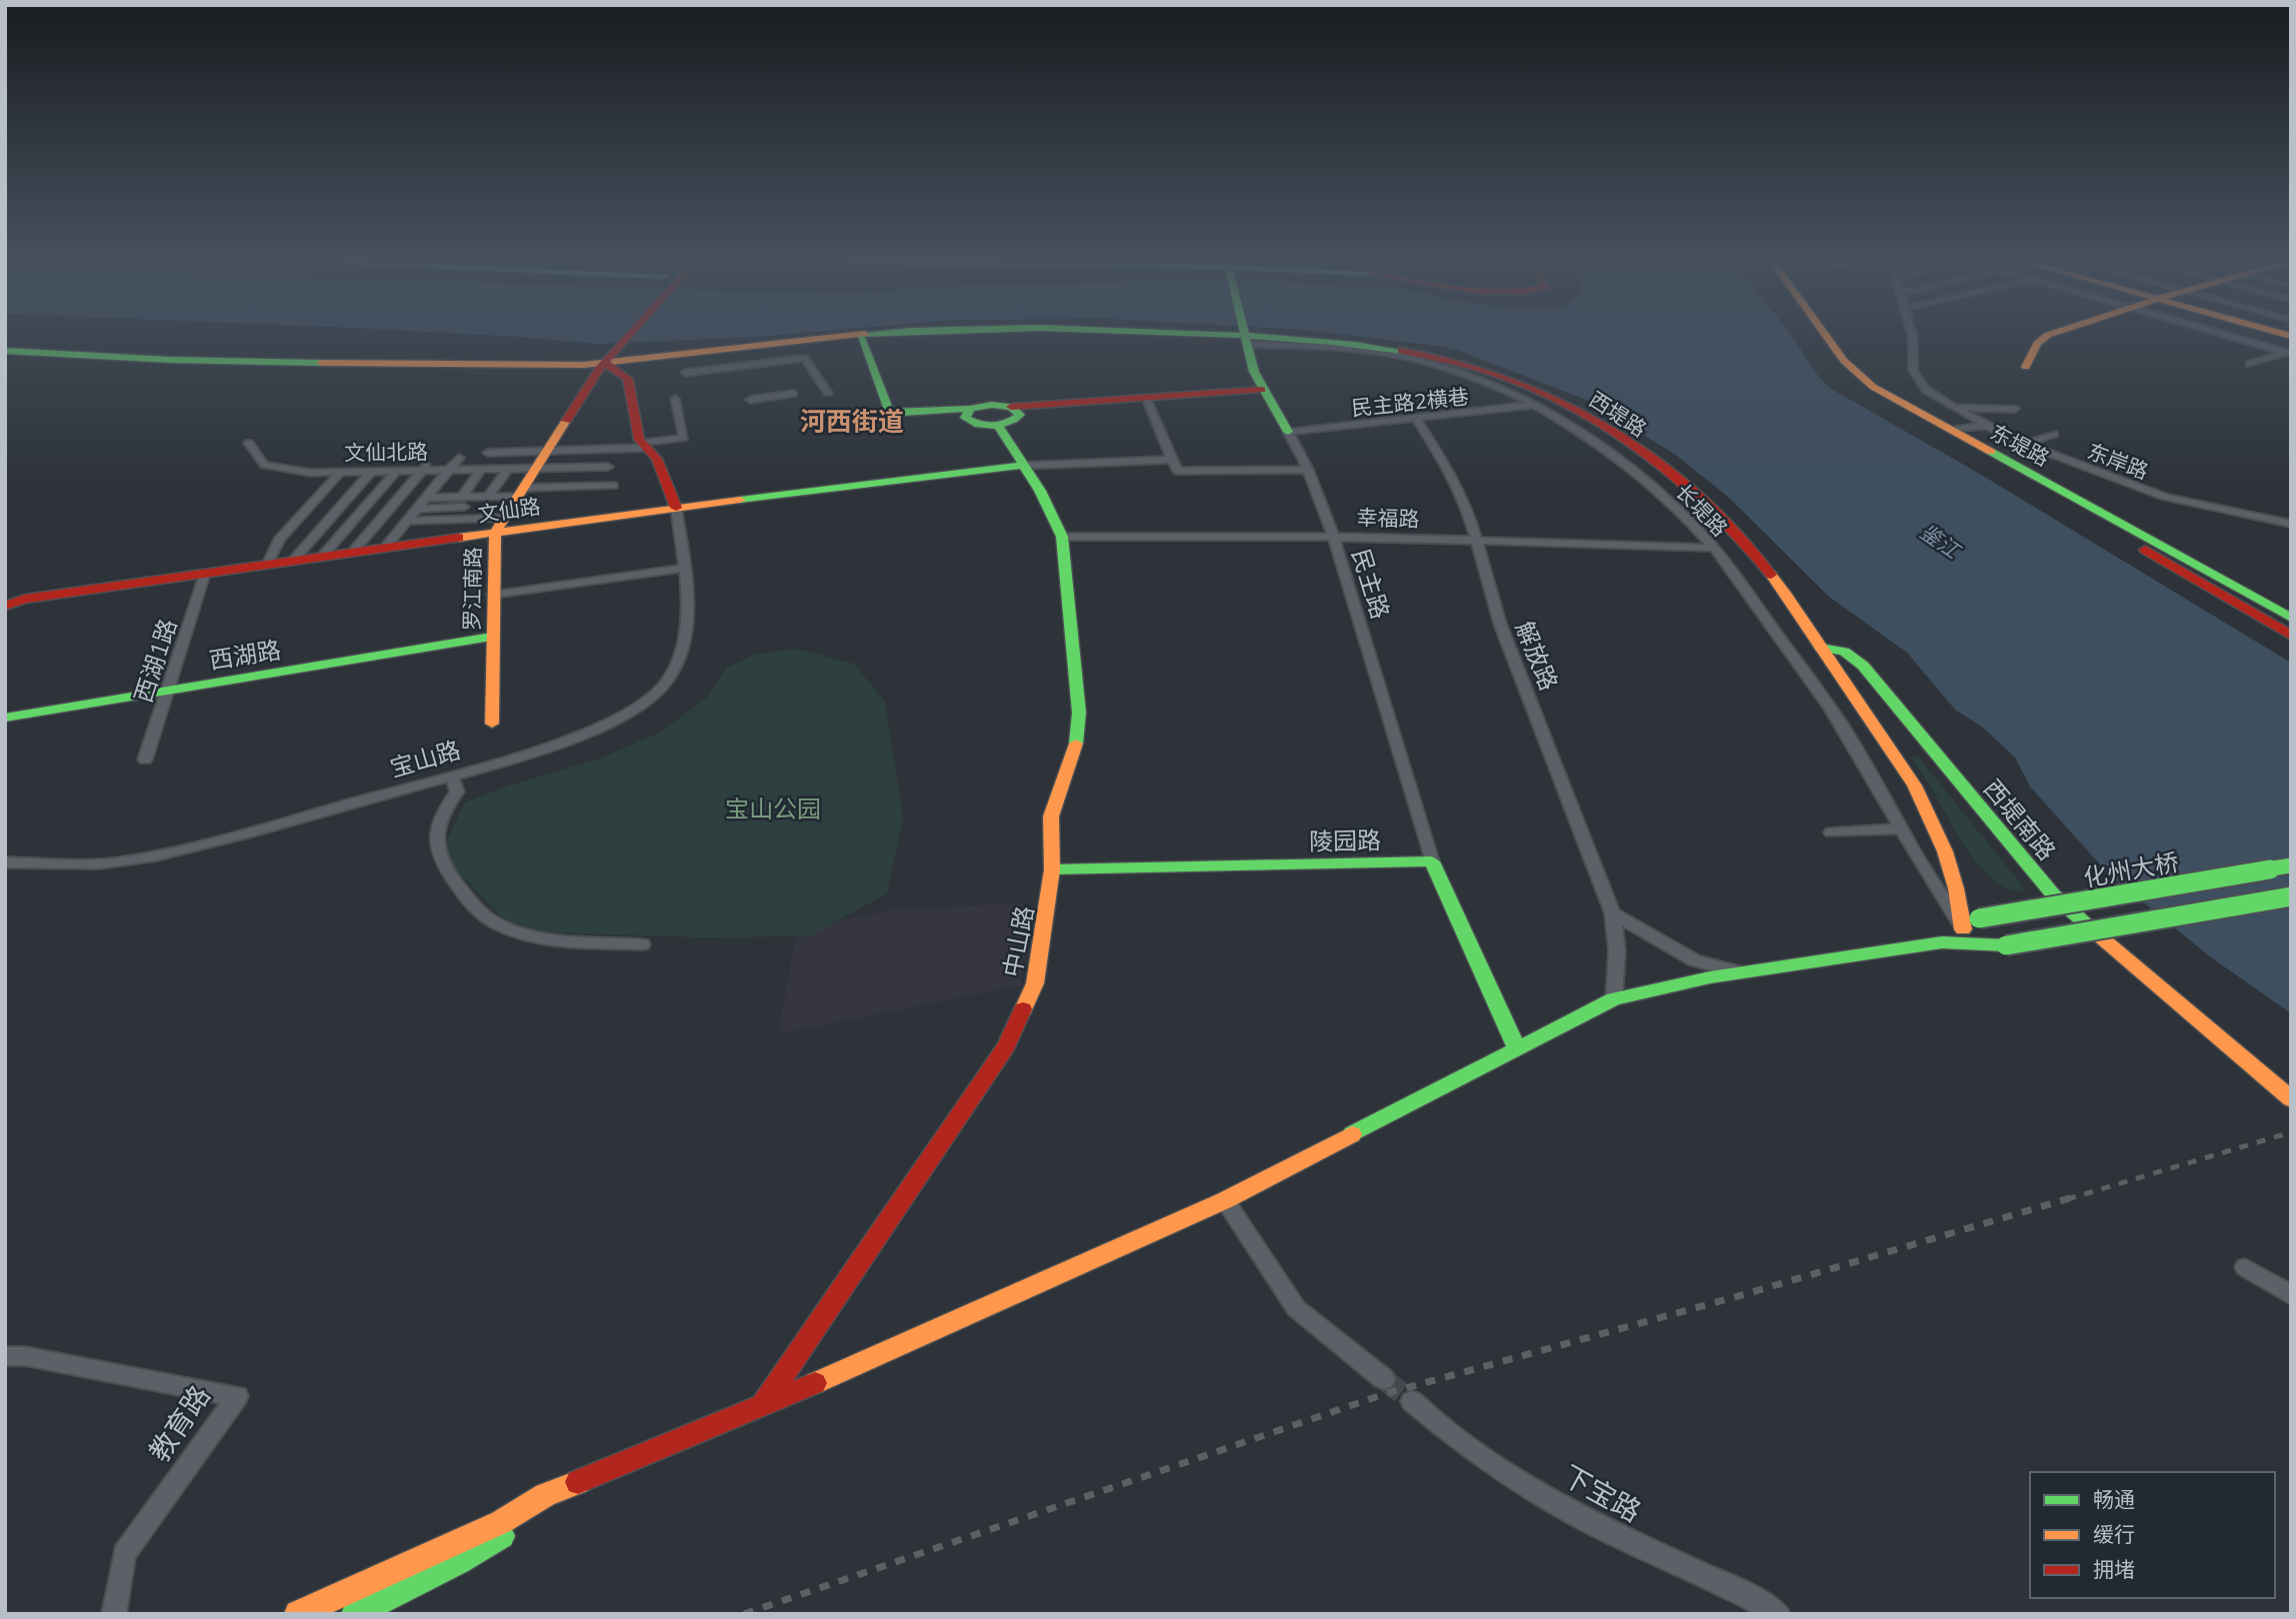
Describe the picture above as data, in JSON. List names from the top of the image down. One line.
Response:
{"streets":{"main road":["西堤路","东堤路","文仙路","民主路","罗江南路","西湖路","西堤南路","陵园路","化州大桥","中山路"],"street":["民主路2横巷","文仙北路","东岸路","长堤路","幸福路","解放路","西湖1路","宝山路","教育路","下宝路"]},"crossings":[["民主路2横巷","长堤路"],["民主路2横巷","民主路"],["民主路2横巷","解放路"],["西堤路","长堤路"],["西堤路","民主路"],["西堤路","罗江南路"],["西堤路","西堤南路"],["西堤路","化州大桥"],["文仙北路","罗江南路"],["文仙路","罗江南路"],["文仙路","西湖1路"],["文仙路","宝山路"],["文仙路","中山路"],["长堤路","幸福路"],["长堤路","民主路"],["长堤路","化州大桥"],["幸福路","民主路"],["幸福路","解放路"],["幸福路","中山路"],["民主路","陵园路"],["罗江南路","西湖路"],["西湖路","西湖1路"],["陵园路","中山路"]],"districts":["河西街道"],"water":["鉴江"],"parks":["宝山公园"],"legend":["畅通","缓行","拥堵"]}
